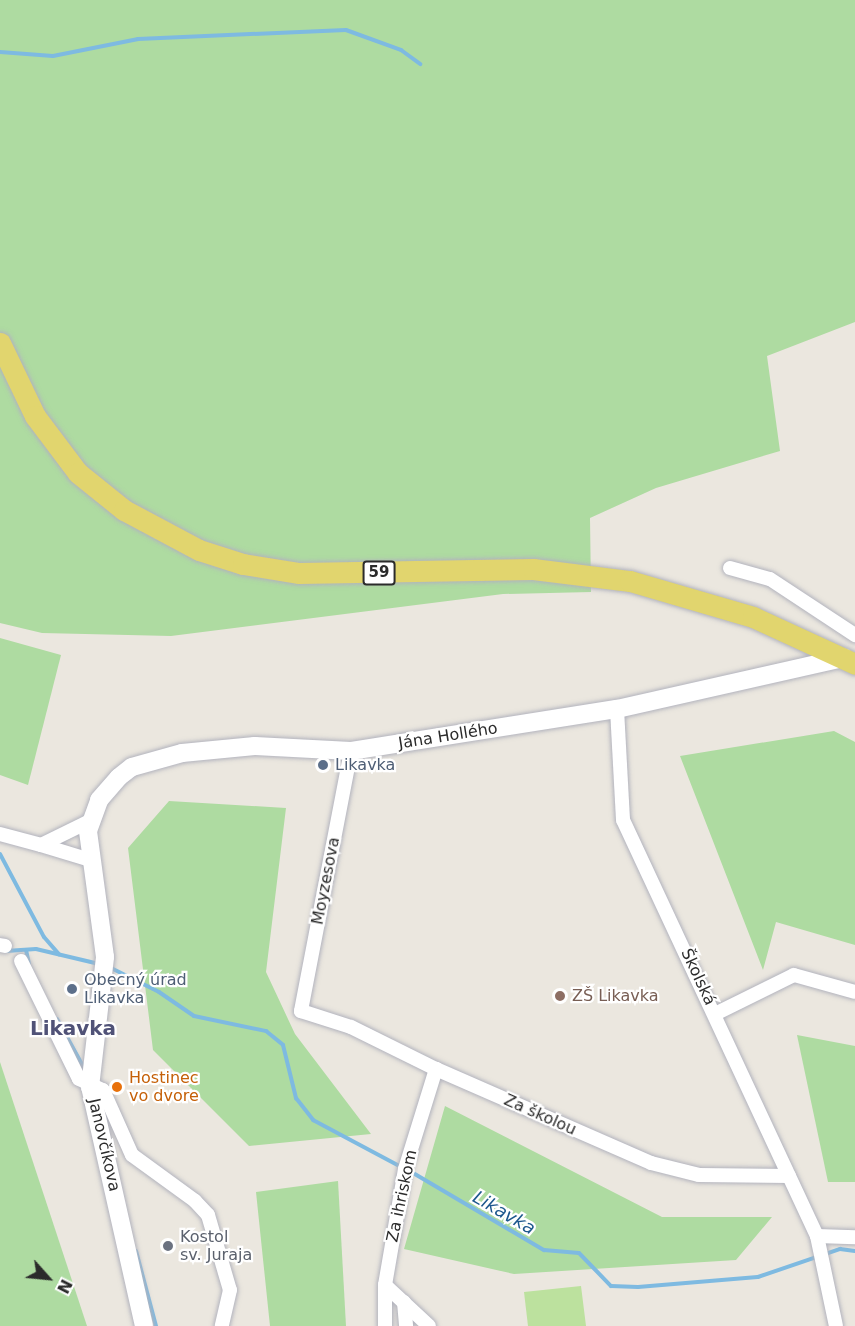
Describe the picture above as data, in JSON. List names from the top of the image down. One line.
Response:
{"streets":{"main road":["59"],"street":["Jána Hollého","Moyzesova","Školská","Za školou","Janovčíkova","Za ihriskom"]},"crossings":[["59","Jána Hollého"],["Jána Hollého","Moyzesova"],["Jána Hollého","Školská"],["Jána Hollého","Janovčíkova"],["Moyzesova","Za školou"],["Školská","Za školou"],["Za školou","Za ihriskom"]],"districts":["Likavka"],"water":["Likavka"],"places":["Likavka","Obecný úrad Likavka","ZŠ Likavka","Hostinec vo dvore","Kostol sv. Juraja"],"north":"bottom right"}
